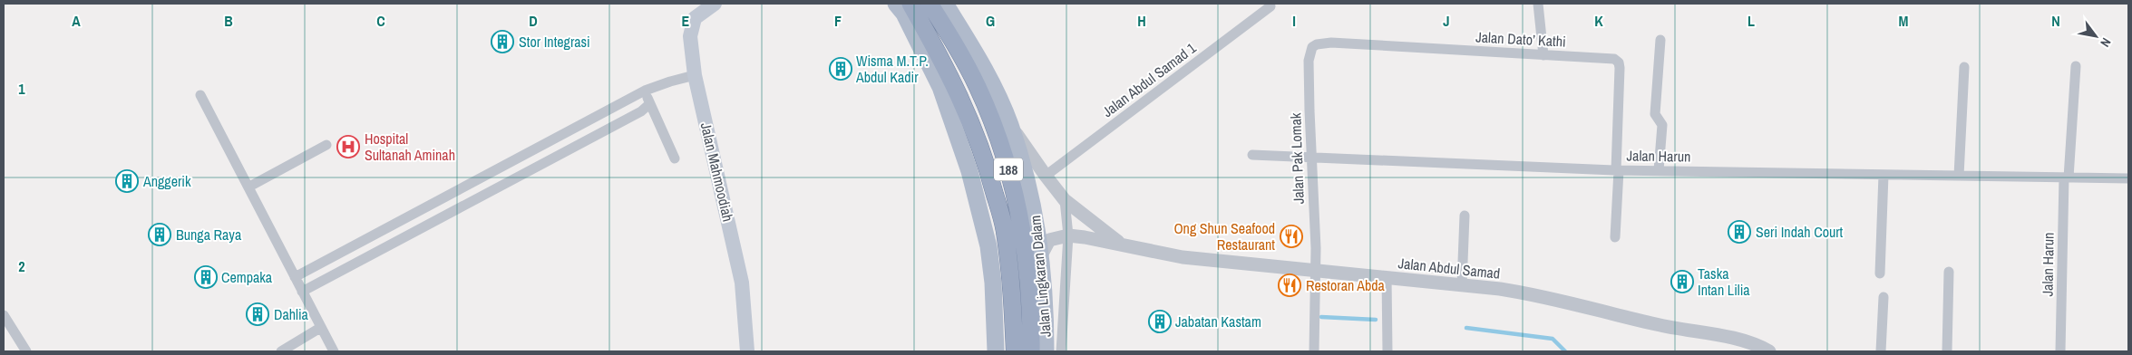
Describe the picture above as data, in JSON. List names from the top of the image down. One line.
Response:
{"streets":{"highway":["188","Jalan Lingkaran Dalam"],"main road":["Jalan Mahmoodiah"],"street":["Jalan Dato’ Kathi","Jalan Abdul Samad 1","Jalan Harun","Jalan Pak Lomak","Jalan Abdul Samad"]},"crossings":[["Jalan Dato’ Kathi","Jalan Harun"],["Jalan Dato’ Kathi","Jalan Pak Lomak"],["Jalan Abdul Samad 1","Jalan Abdul Samad"],["Jalan Harun","Jalan Pak Lomak"],["Jalan Pak Lomak","Jalan Abdul Samad"],["Jalan Abdul Samad","Jalan Lingkaran Dalam"]],"places":{"building":["Stor Integrasi","Wisma M.T.P. Abdul Kadir","Anggerik","Seri Indah Court","Bunga Raya","Cempaka","Taska Intan Lilia","Dahlia","Jabatan Kastam"],"hospital":["Hospital Sultanah Aminah"],"restaurant":["Ong Shun Seafood Restaurant","Restoran Abda"]},"north":"bottom right","grid":{"columns":["A","B","C","D","E","F","G","H","I","J","K","L","M","N"],"rows":["1","2"]}}
